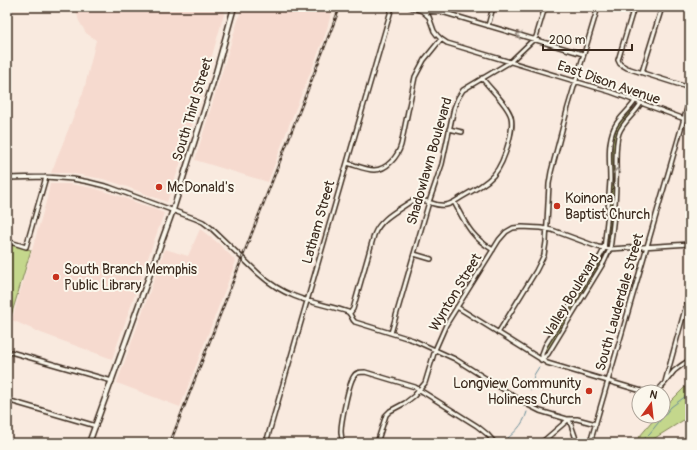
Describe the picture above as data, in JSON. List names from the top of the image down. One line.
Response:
{"streets":{"main road":["South Third Street"],"street":["East Dison Avenue","Shadowlawn Boulevard","Latham Street","Wynton Street","Valley Boulevard","South Lauderdale Street"]},"crossings":[["East Dison Avenue","Shadowlawn Boulevard"],["East Dison Avenue","Valley Boulevard"],["East Dison Avenue","South Lauderdale Street"],["Wynton Street","Valley Boulevard"],["Wynton Street","South Lauderdale Street"]],"places":["McDonald's","Koinona Baptist Church","South Branch Memphis Public Library","Longview Community Holiness Church"],"scale_bar":"200 m","north":"top"}
